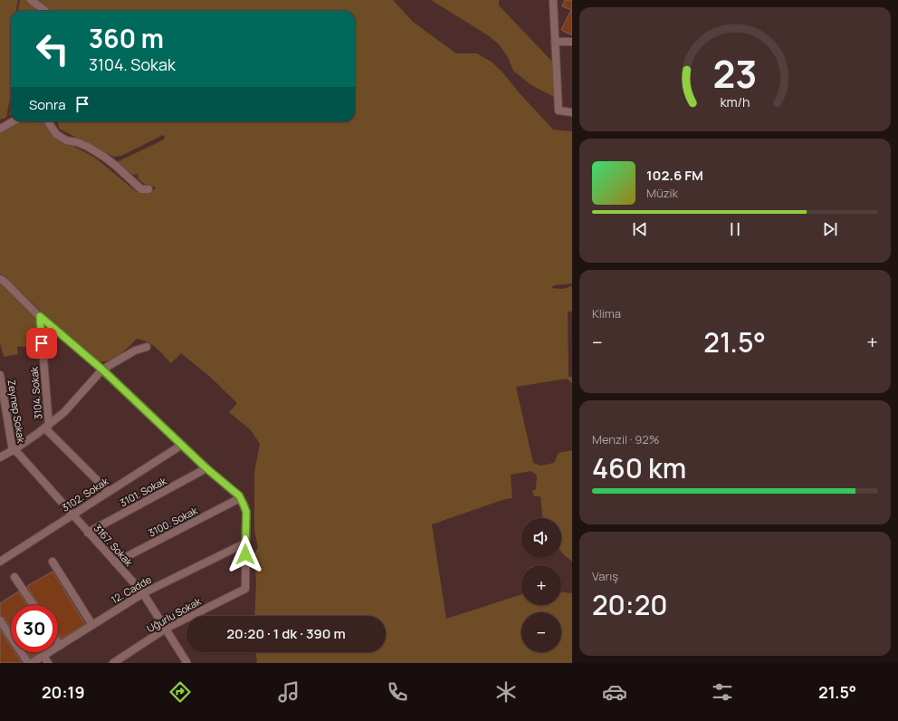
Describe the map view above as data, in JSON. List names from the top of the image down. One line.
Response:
{"streets":{"street":["3104. Sokak","Zeynep Sokak","3101. Sokak","3102. Sokak","3100. Sokak","3167. Sokak","12. Cadde","Uğurlu Sokak"]},"crossings":[["3104. Sokak","3102. Sokak"],["Zeynep Sokak","3167. Sokak"],["3101. Sokak","3167. Sokak"],["3102. Sokak","3167. Sokak"],["3100. Sokak","3167. Sokak"],["3167. Sokak","12. Cadde"],["3167. Sokak","Uğurlu Sokak"],["12. Cadde","Uğurlu Sokak"]],"page":{"turn":["360 m","3104. Sokak"],"then":"Sonra","song":["102.6 FM","Müzik"],"tile":["Klima",["Menzil · 92%","460 km"],["Varış","20:20"]],"heat":["−","21.5°","+"],"map_buttons":["+","−"],"limit":"30","trip":"20:20 · 1 dk · 390 m","tabs":["20:19","21.5°"],"gauge":["23","km/h"]}}
